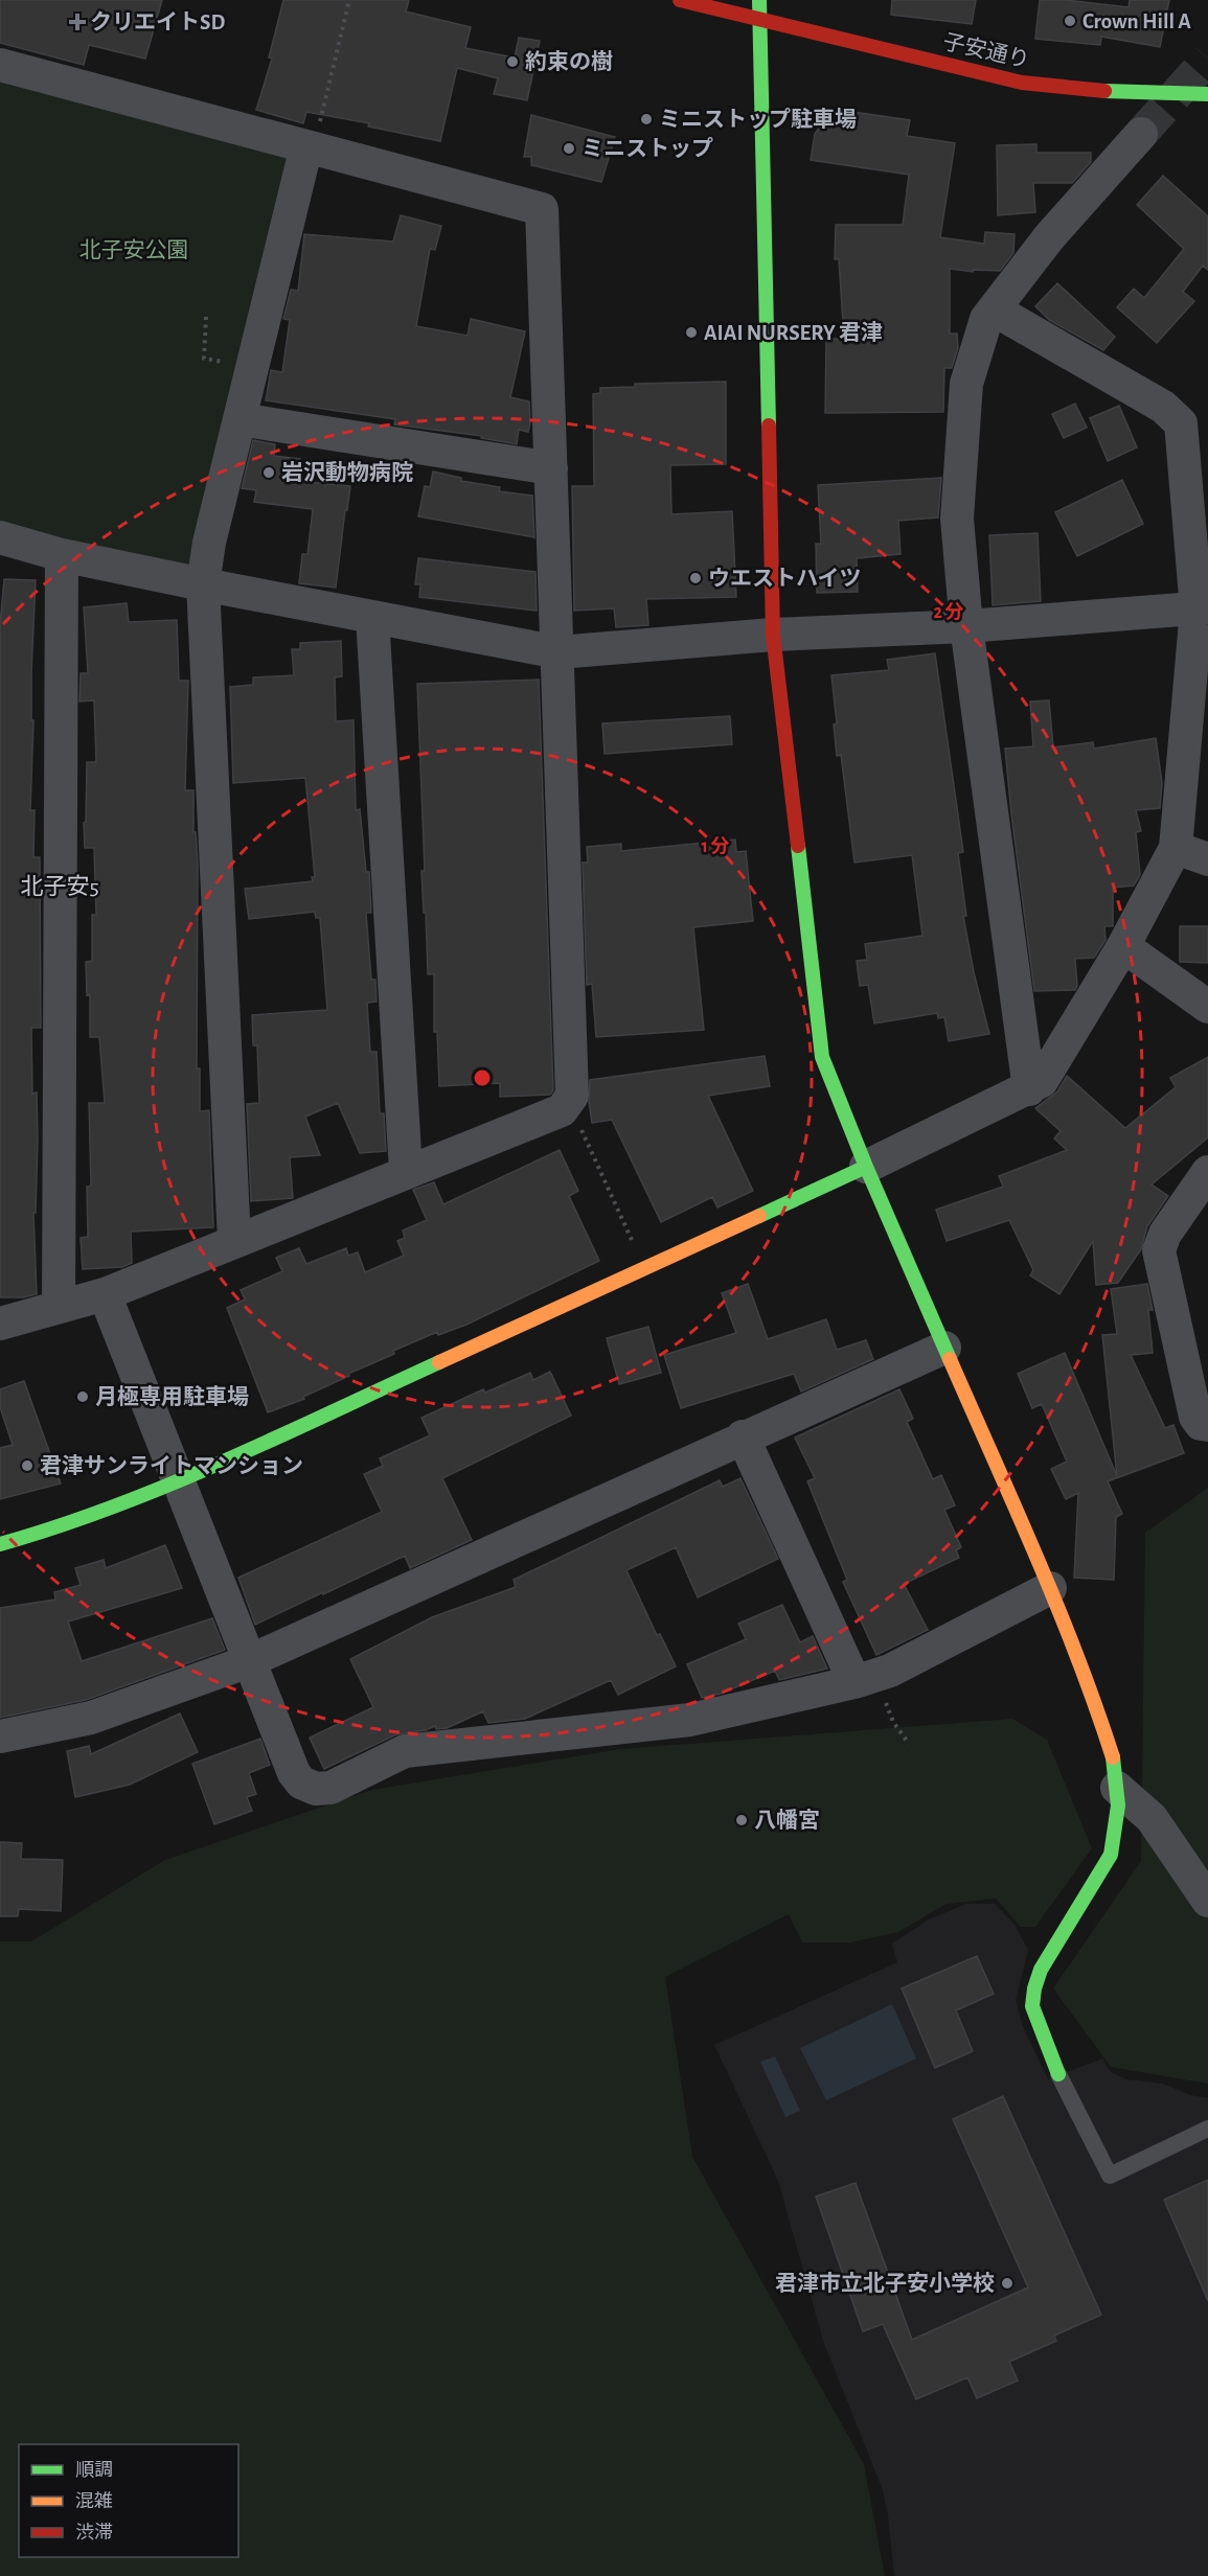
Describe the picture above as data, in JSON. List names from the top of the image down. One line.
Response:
{"streets":{"street":["子安通り"]},"districts":["北子安5"],"parks":["北子安公園"],"places":{"other":["Crown Hill A","約束の樹","ミニストップ駐車場","ミニストップ","AIAI NURSERY 君津","岩沢動物病院","ウエストハイツ","月極専用駐車場","君津サンライトマンション","八幡宮","君津市立北子安小学校"],"health":["クリエイトSD"]},"legend":["順調","混雑","渋滞"],"rings":["2 分","1 分"]}
